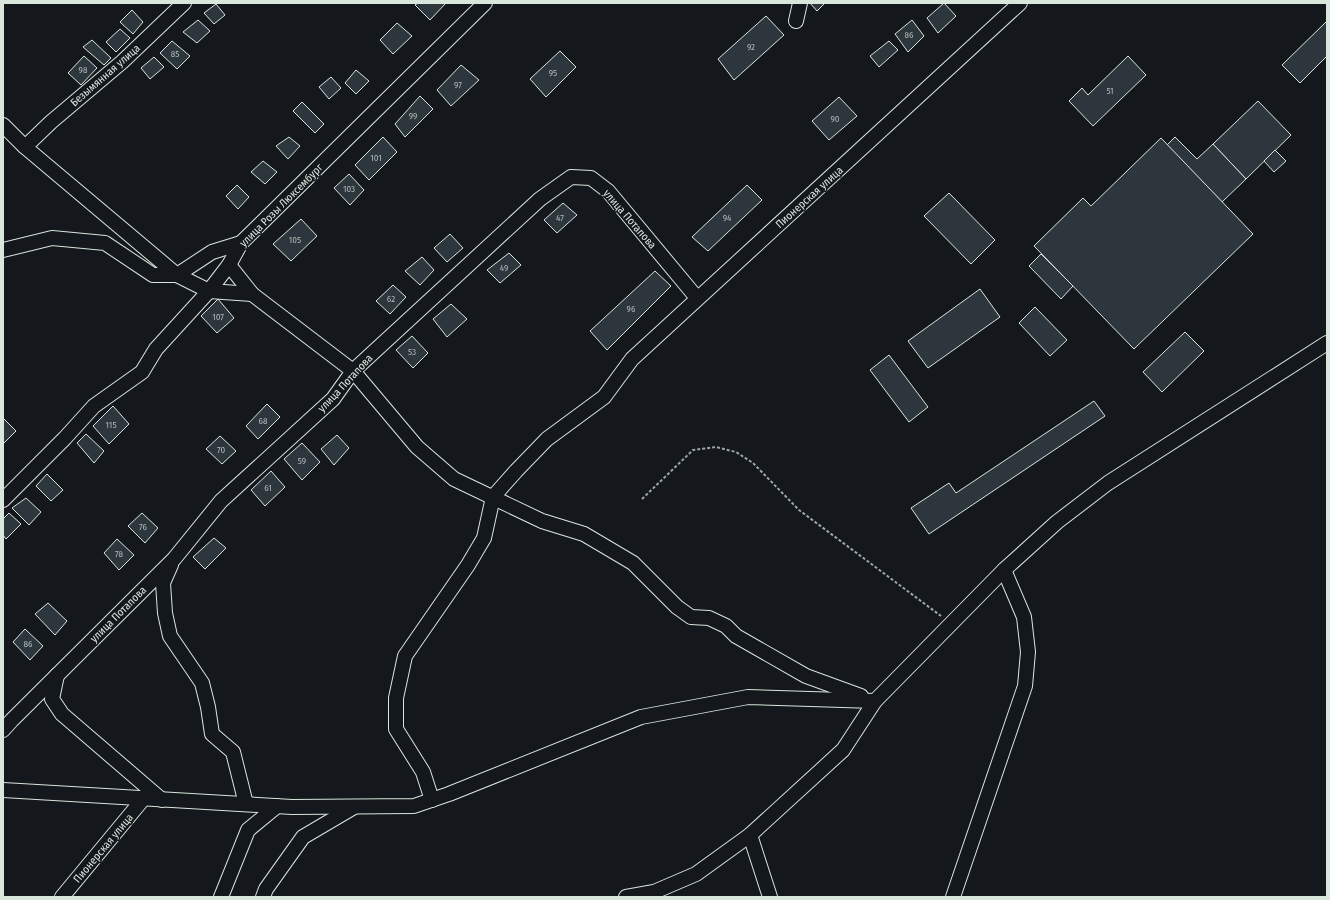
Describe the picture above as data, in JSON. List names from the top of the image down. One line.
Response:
{"streets":{"street":["Безымянная улица","Пионерская улица","улица Розы Люксембург","улица Потапова"]},"crossings":[["Пионерская улица","улица Потапова"]],"house_numbers":["86","92","85","98","95","97","51","99","90","101","103","47","94","105","49","62","96","107","53","68","115","70","59","61","76","78","86"]}
